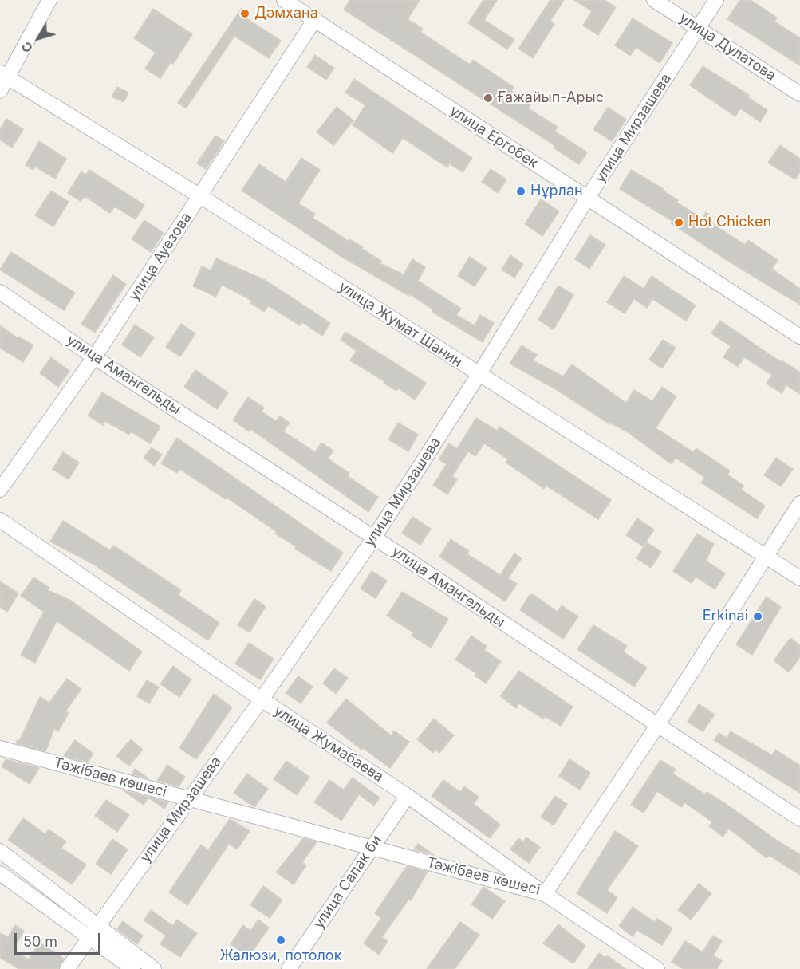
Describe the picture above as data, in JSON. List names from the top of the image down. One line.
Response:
{"streets":{"street":["улица Дулатова","улица Мирзашева","улица Ергобек","улица Ауезова","улица Жумат Шанин","улица Амангельды","улица Жумабаева","Тәжібаев көшесі","улица Сапак би"]},"crossings":[["улица Дулатова","улица Мирзашева"],["улица Мирзашева","улица Ергобек"],["улица Мирзашева","улица Жумат Шанин"],["улица Мирзашева","улица Амангельды"],["улица Мирзашева","улица Жумабаева"],["улица Ергобек","улица Ауезова"],["улица Ауезова","улица Жумат Шанин"],["улица Ауезова","улица Амангельды"],["улица Жумат Шанин","Тәжібаев көшесі"],["улица Амангельды","Тәжібаев көшесі"],["улица Жумабаева","Тәжібаев көшесі"],["улица Жумабаева","улица Сапак би"]],"places":["Дәмхана","Ғажайып-Арыс","Нұрлан","Hot Chicken","Erkinai","Жалюзи, потолок"],"scale_bar":"50 m","north":"bottom left"}
